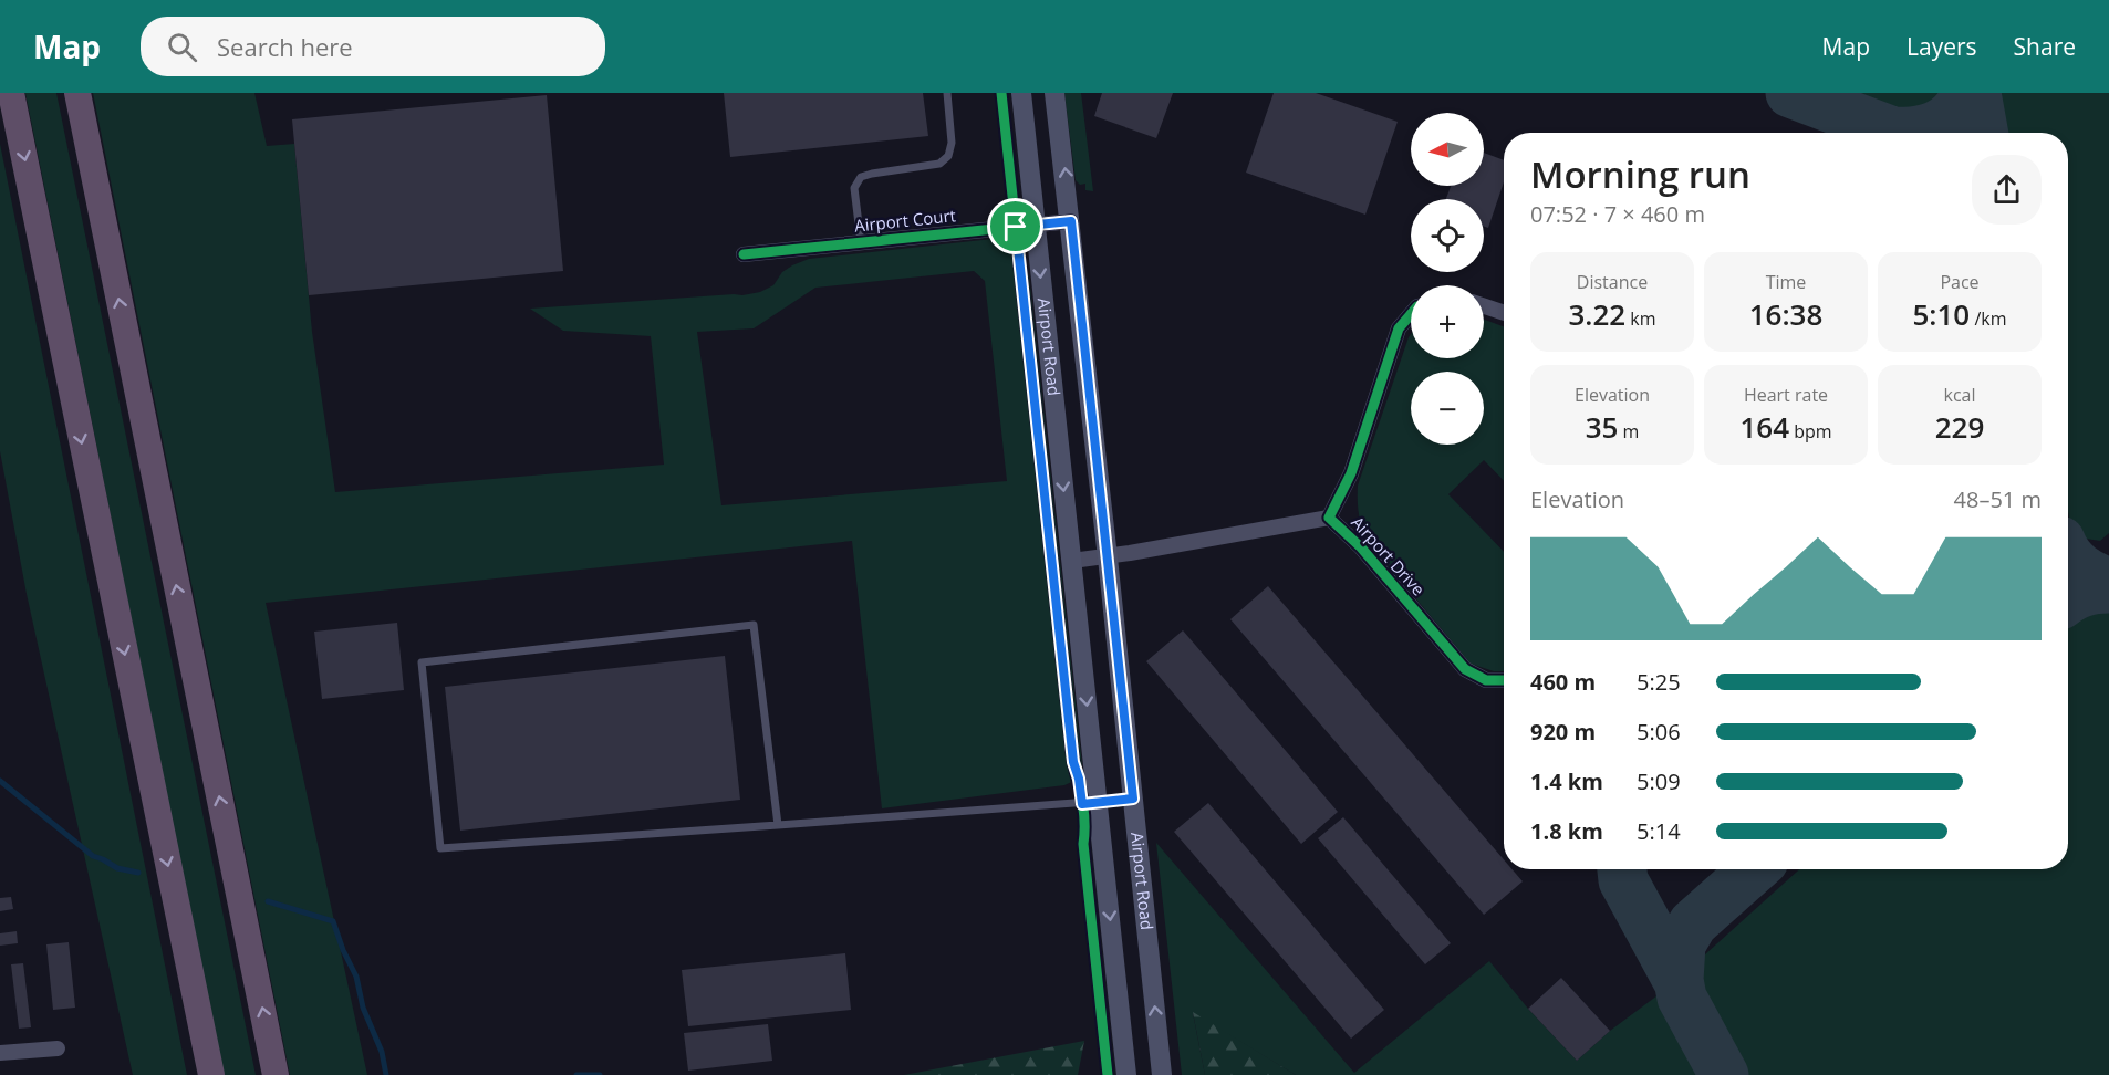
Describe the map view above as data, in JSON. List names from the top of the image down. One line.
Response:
{"streets":{"main road":["Airport Road"],"street":["Airport Court","Airport Drive"]},"crossings":[["Airport Court","Airport Road"],["Airport Road","Airport Drive"]],"north":"left","page":{"header":"Map","search":"Search here","nav":["Map","Layers","Share"],"map_buttons":["+","−"],"heading":["Morning run","07:52 · 7 × 460 m"],"stats":[["Distance","3.22 km"],["Time","16:38"],["Pace","5:10 /km"],["Elevation","35 m"],["Heart rate","164 bpm"],["kcal","229"]],"chart":["Elevation","48–51 m"],"list":[{"name":"460 m","note":"5:25"},{"name":"920 m","note":"5:06"},{"name":"1.4 km","note":"5:09"},{"name":"1.8 km","note":"5:14"}]}}
